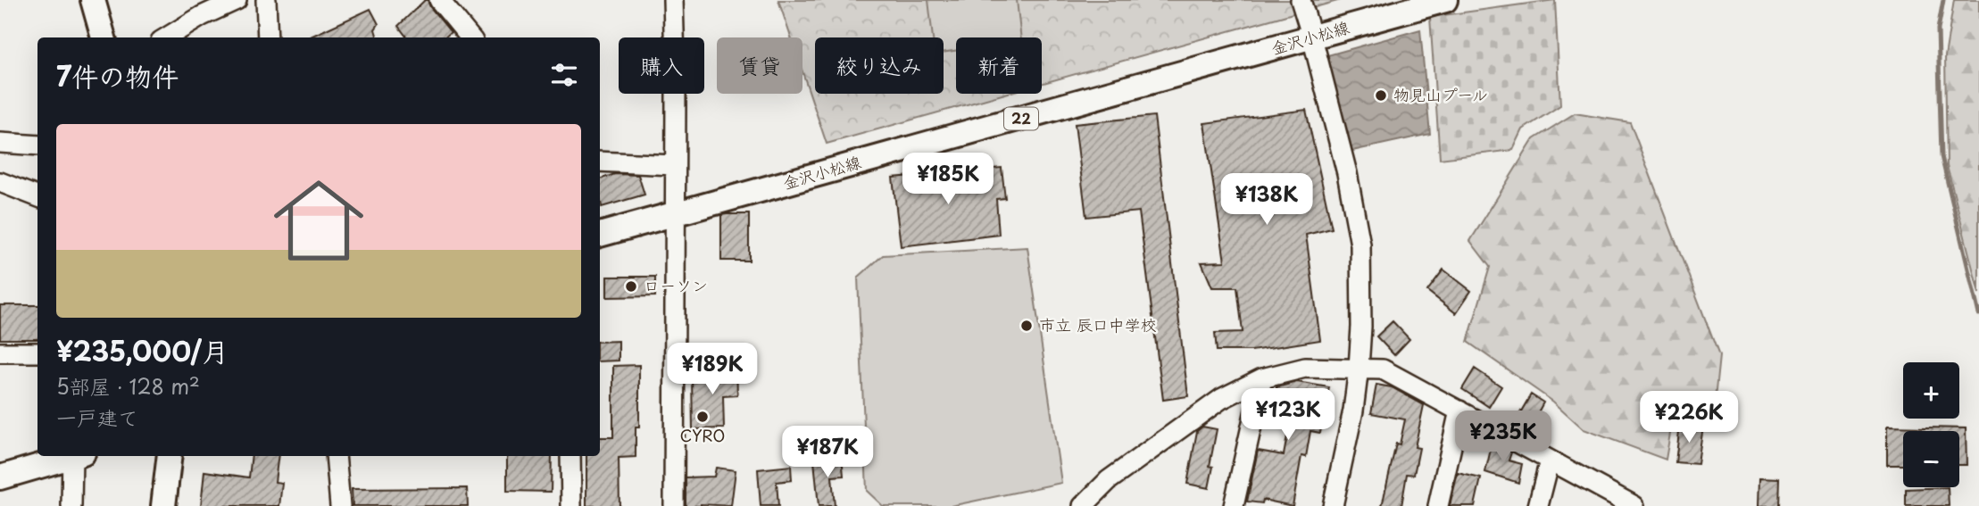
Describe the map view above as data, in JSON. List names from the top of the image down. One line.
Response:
{"streets":{"main road":["金沢小松線","22"]},"places":["物見山プール","ローソン","市立 辰口中学校","CYRO"],"page":{"chip":["購入","賃貸","絞り込み","新着"],"heading":"7件の物件","list":[{"name":"¥235,000/月","note":"5部屋 · 128 m² · 一戸建て"}],"price":["¥185K","¥138K","¥189K","¥123K","¥226K","¥235K","¥187K"],"map_buttons":["+","−"]}}
